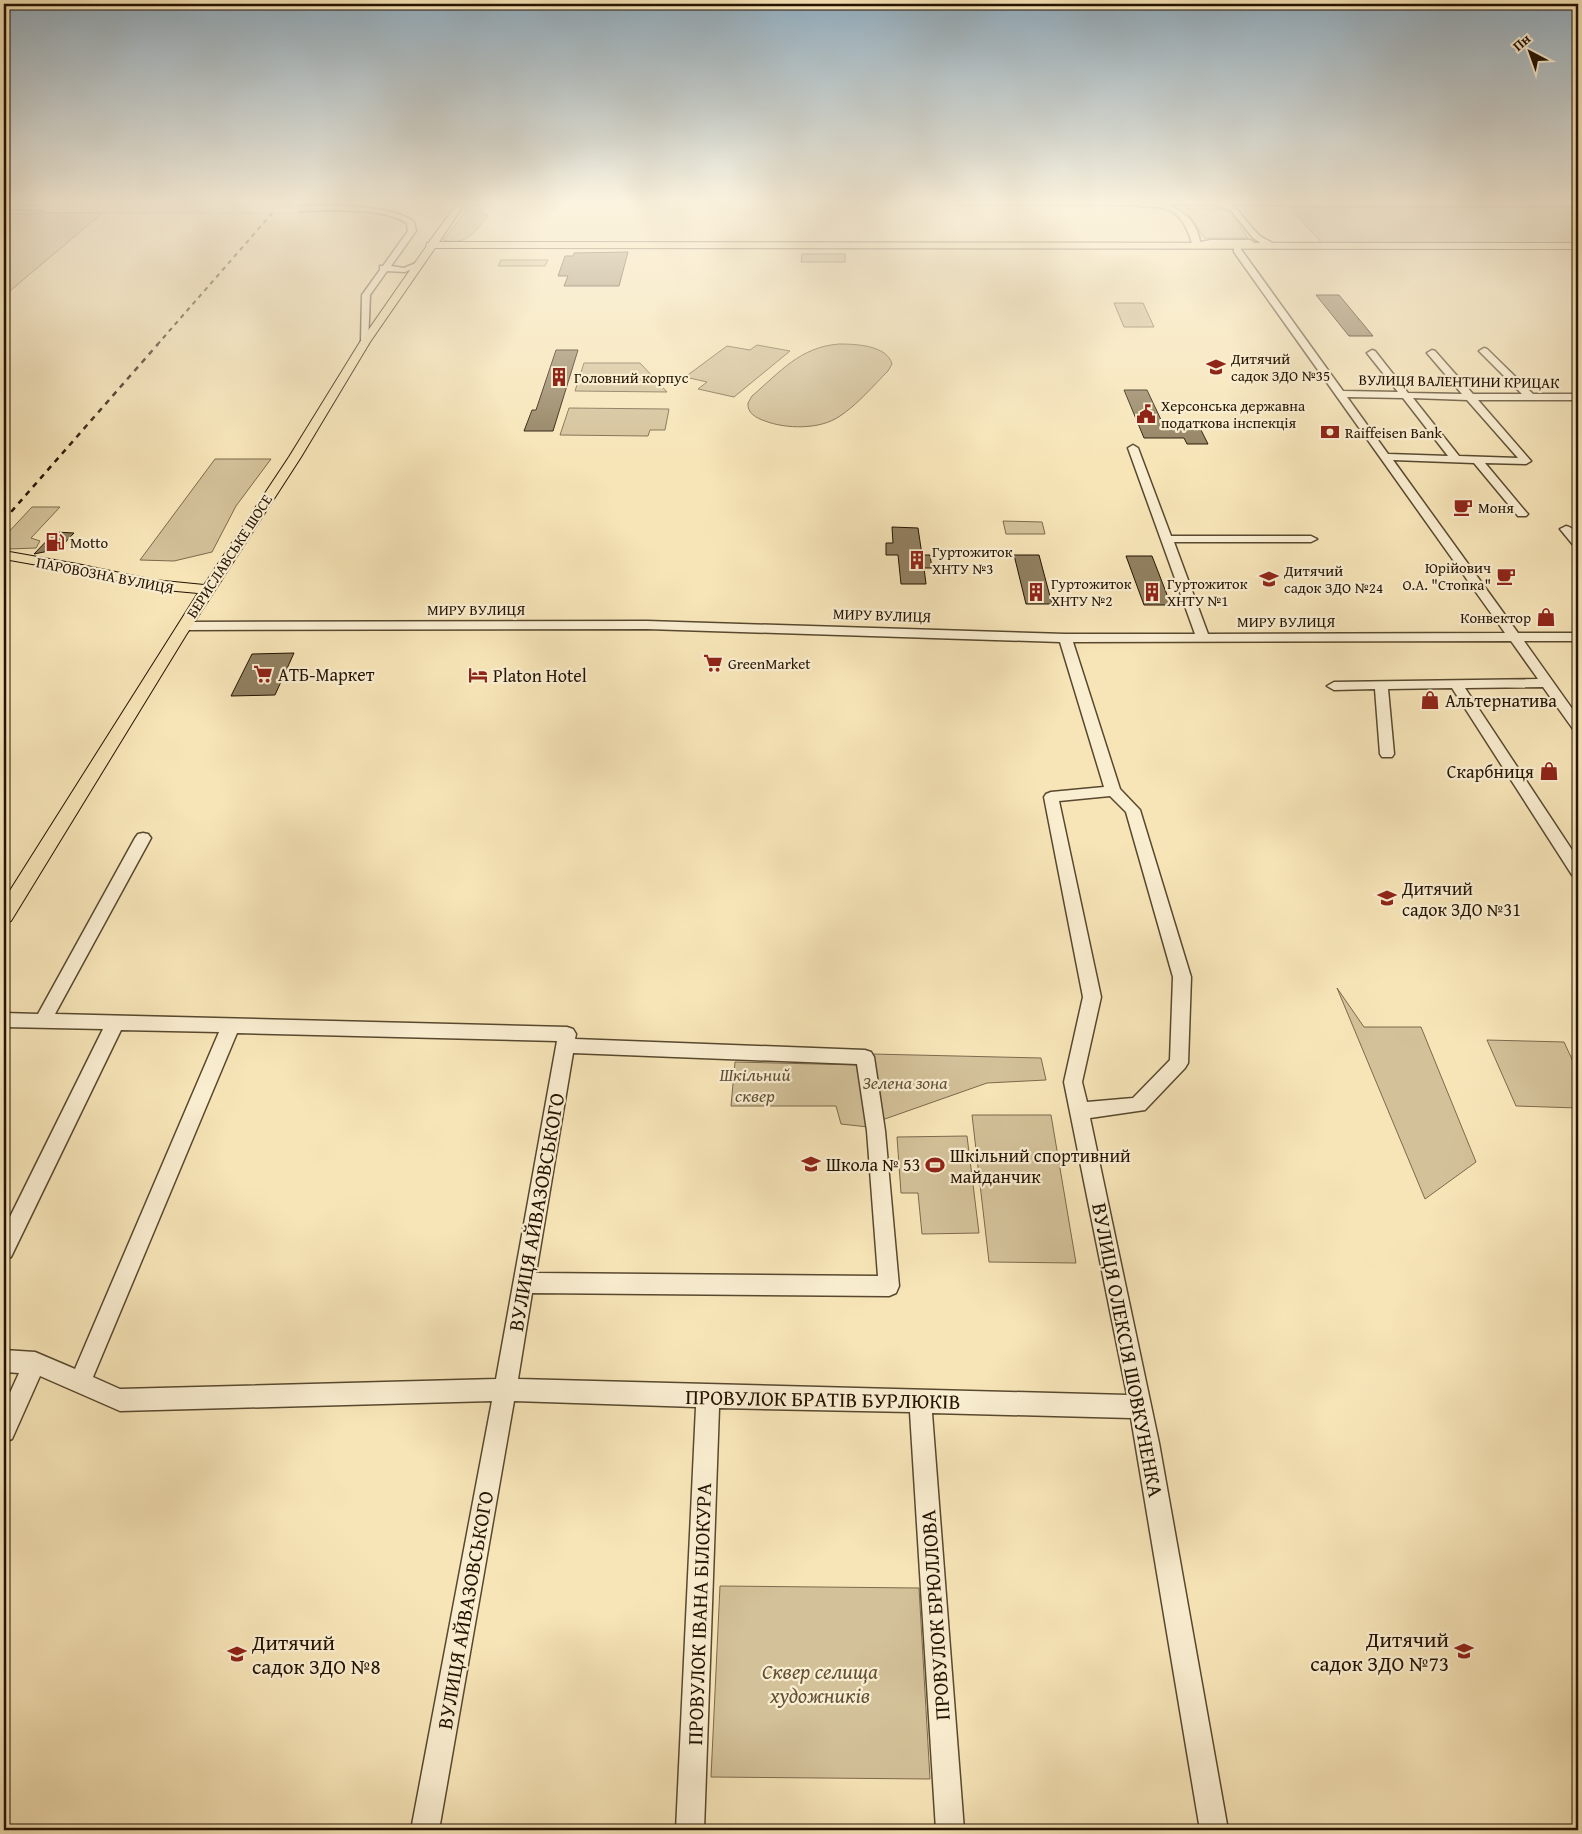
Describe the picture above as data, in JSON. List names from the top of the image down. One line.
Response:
{"streets":{"main road":["БЕРИСЛАВСЬКЕ ШОСЕ","ПАРОВОЗНА ВУЛИЦЯ"],"street":["ВУЛИЦЯ ВАЛЕНТИНИ КРИЦАК","МИРУ ВУЛИЦЯ","ВУЛИЦЯ АЙВАЗОВСЬКОГО","ВУЛИЦЯ ОЛЕКСІЯ ШОВКУНЕНКА","ПРОВУЛОК БРАТІВ БУРЛЮКІВ","ПРОВУЛОК ІВАНА БІЛОКУРА","ПРОВУЛОК БРЮЛЛОВА"]},"crossings":[["БЕРИСЛАВСЬКЕ ШОСЕ","ПАРОВОЗНА ВУЛИЦЯ"],["БЕРИСЛАВСЬКЕ ШОСЕ","МИРУ ВУЛИЦЯ"],["ВУЛИЦЯ АЙВАЗОВСЬКОГО","ПРОВУЛОК БРАТІВ БУРЛЮКІВ"],["ВУЛИЦЯ ОЛЕКСІЯ ШОВКУНЕНКА","ПРОВУЛОК БРАТІВ БУРЛЮКІВ"],["ПРОВУЛОК БРАТІВ БУРЛЮКІВ","ПРОВУЛОК ІВАНА БІЛОКУРА"],["ПРОВУЛОК БРАТІВ БУРЛЮКІВ","ПРОВУЛОК БРЮЛЛОВА"]],"parks":["Шкільний сквер","Зелена зона","Сквер селища художників"],"places":{"school or university":["Дитячий садок ЗДО №35","Дитячий садок ЗДО №24","Дитячий садок ЗДО №31","Школа № 53","Дитячий садок ЗДО №73","Дитячий садок ЗДО №8"],"building":["Головний корпус","Гуртожиток ХНТУ №3","Гуртожиток ХНТУ №2","Гуртожиток ХНТУ №1"],"public building":["Херсонська державна податкова інспекція"],"bank":["Raiffeisen Bank"],"cafe":["Моня","Юрійович О.А. \"Стопка\""],"fuel station":["Motto"],"shop":["Конвектор","Альтернатива","Скарбниця"],"supermarket":["GreenMarket","АТБ-Маркет"],"hotel":["Platon Hotel"],"sports":["Шкільний спортивний майданчик"]},"north":"top left"}
